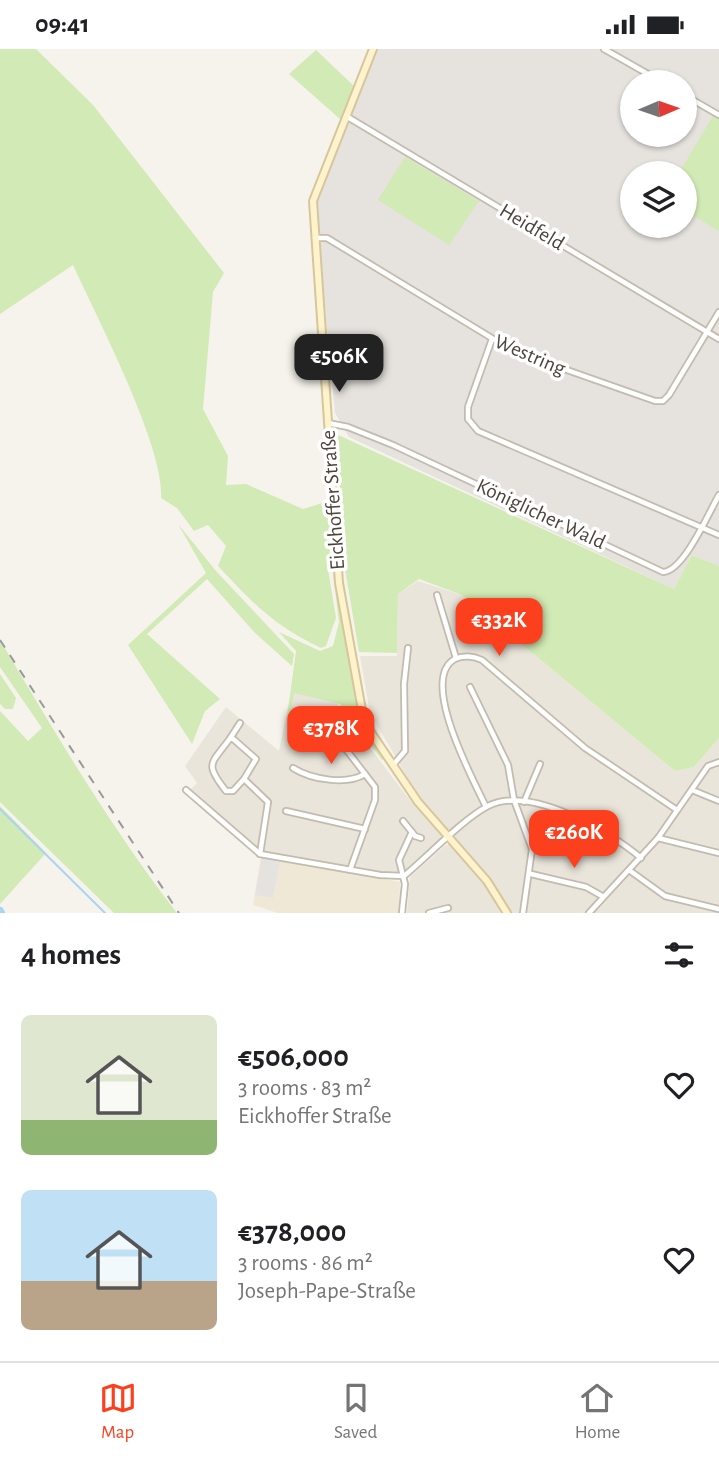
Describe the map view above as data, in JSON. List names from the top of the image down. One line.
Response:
{"streets":{"main road":["Eickhoffer Straße"],"street":["Heidfeld","Westring","Königlicher Wald"]},"crossings":[["Heidfeld","Westring"],["Heidfeld","Eickhoffer Straße"],["Westring","Eickhoffer Straße"],["Eickhoffer Straße","Königlicher Wald"]],"north":"right","page":{"status":"09:41","price":["€506K","€332K","€378K","€260K"],"heading":"4 homes","list":[{"name":"€506,000","note":"3 rooms · 83 m² · Eickhoffer Straße"},{"name":"€378,000","note":"3 rooms · 86 m² · Joseph-Pape-Straße"}],"tabs":["Map","Saved","Home"]}}
